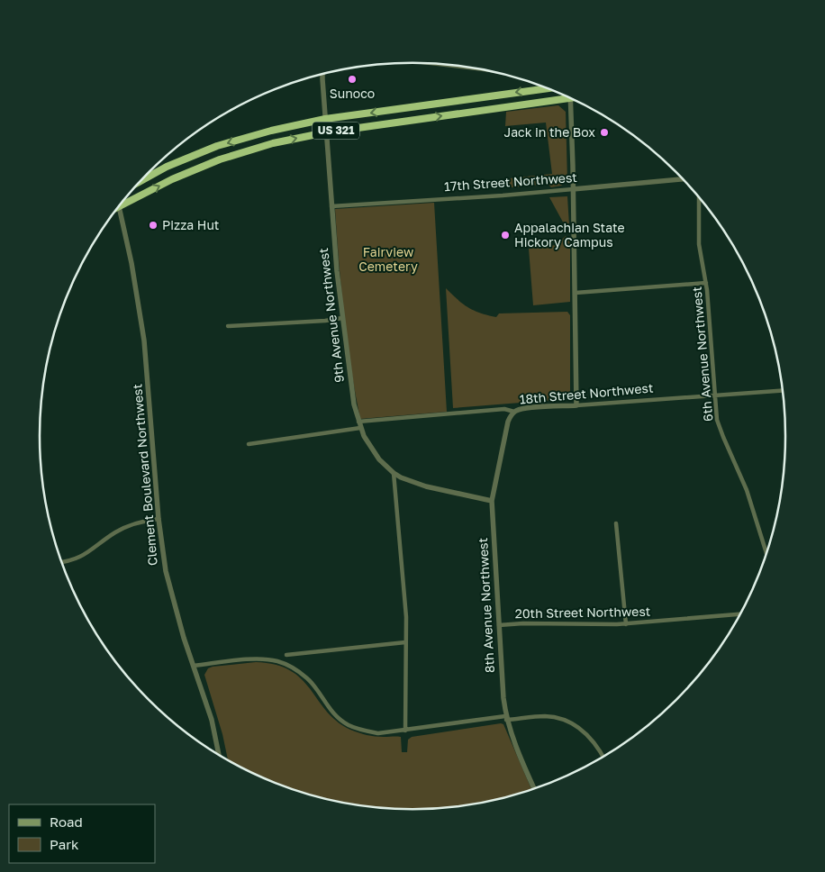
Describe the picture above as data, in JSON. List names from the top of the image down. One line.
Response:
{"streets":{"highway":["US 321"],"street":["17th Street Northwest","9th Avenue Northwest","6th Avenue Northwest","18th Street Northwest","Clement Boulevard Northwest","8th Avenue Northwest","20th Street Northwest"]},"crossings":[["US 321","9th Avenue Northwest"],["17th Street Northwest","9th Avenue Northwest"],["9th Avenue Northwest","18th Street Northwest"],["9th Avenue Northwest","8th Avenue Northwest"],["6th Avenue Northwest","18th Street Northwest"],["18th Street Northwest","8th Avenue Northwest"],["8th Avenue Northwest","20th Street Northwest"]],"parks":["Fairview Cemetery"],"places":["Sunoco","Jack in the Box","Pizza Hut","Appalachian State Hickory Campus"],"legend":["Road","Park"]}
